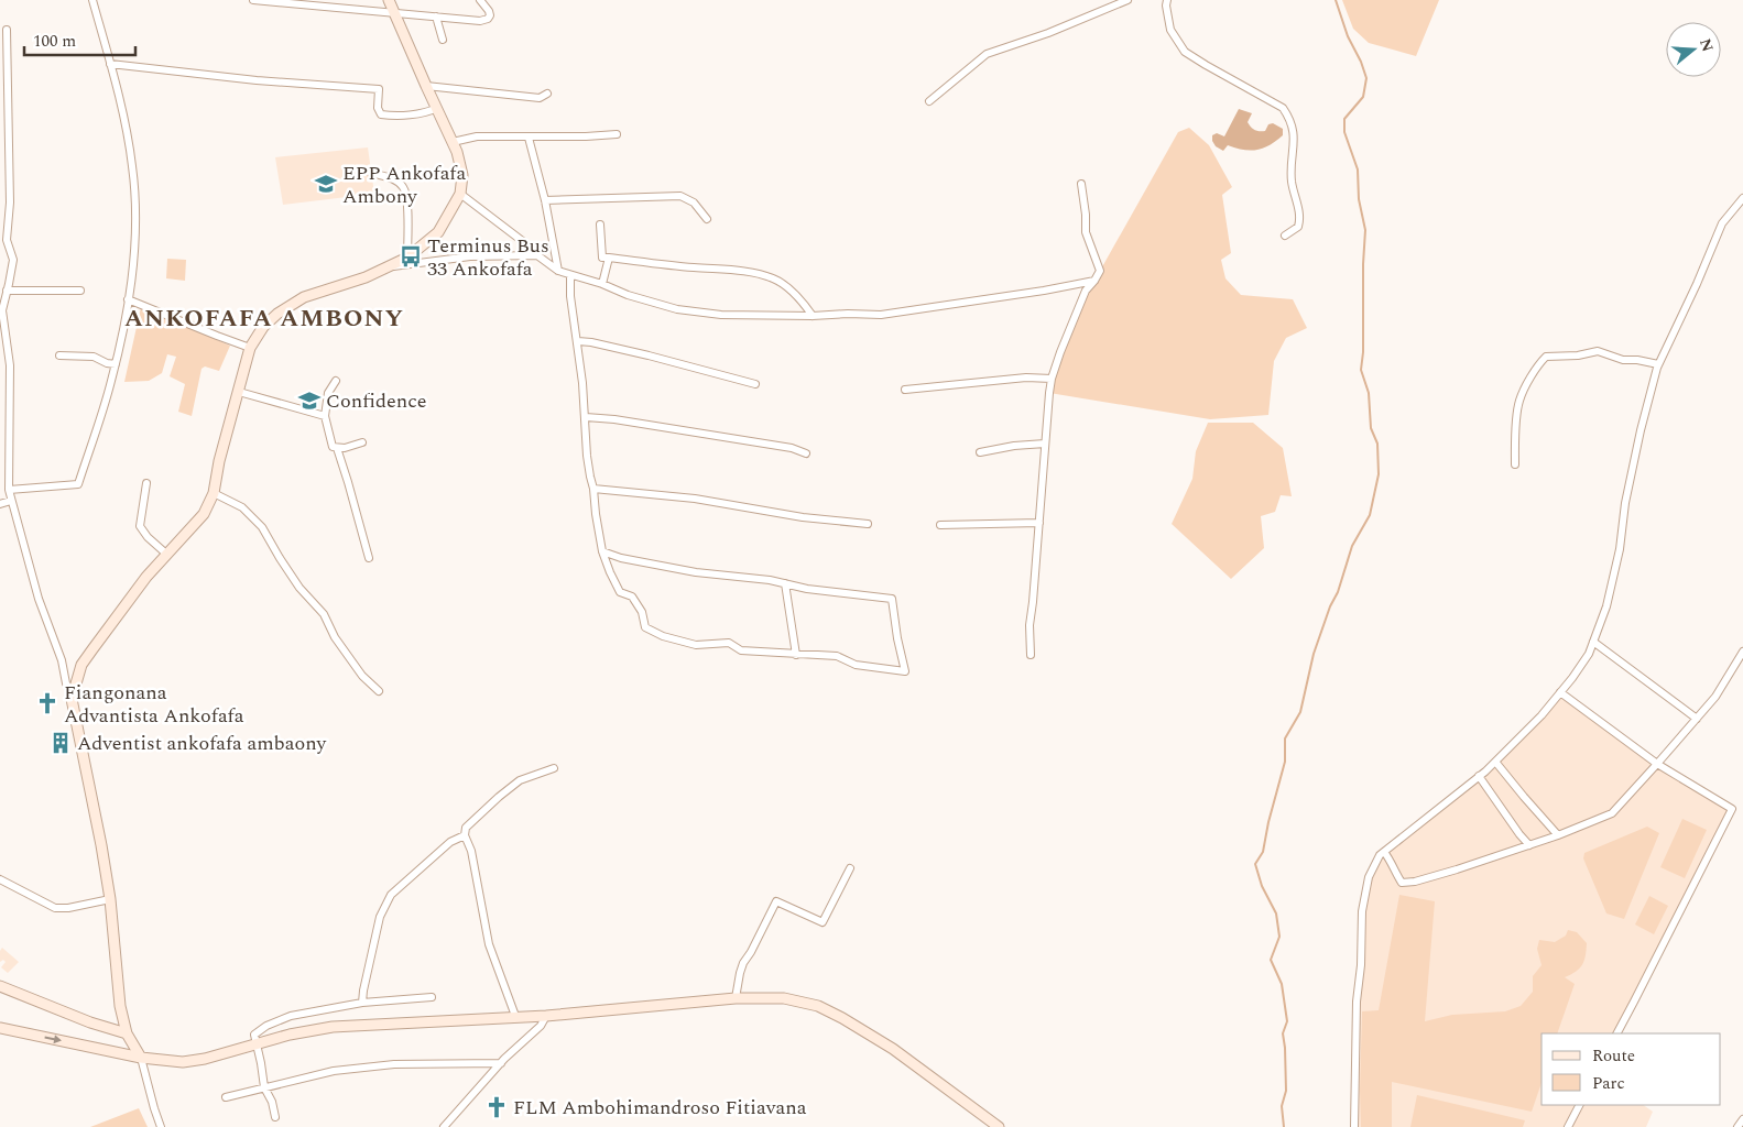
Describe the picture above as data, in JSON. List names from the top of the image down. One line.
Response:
{"districts":["ANKOFAFA AMBONY"],"places":{"school or university":["EPP Ankofafa Ambony","Confidence"],"bus stop":["Terminus Bus 33 Ankofafa"],"church":["Fiangonana Advantista Ankofafa","FLM Ambohimandroso Fitiavana"],"building":["Adventist ankofafa ambaony"]},"legend":["Route","Parc"],"scale_bar":"100 m","north":"right"}
